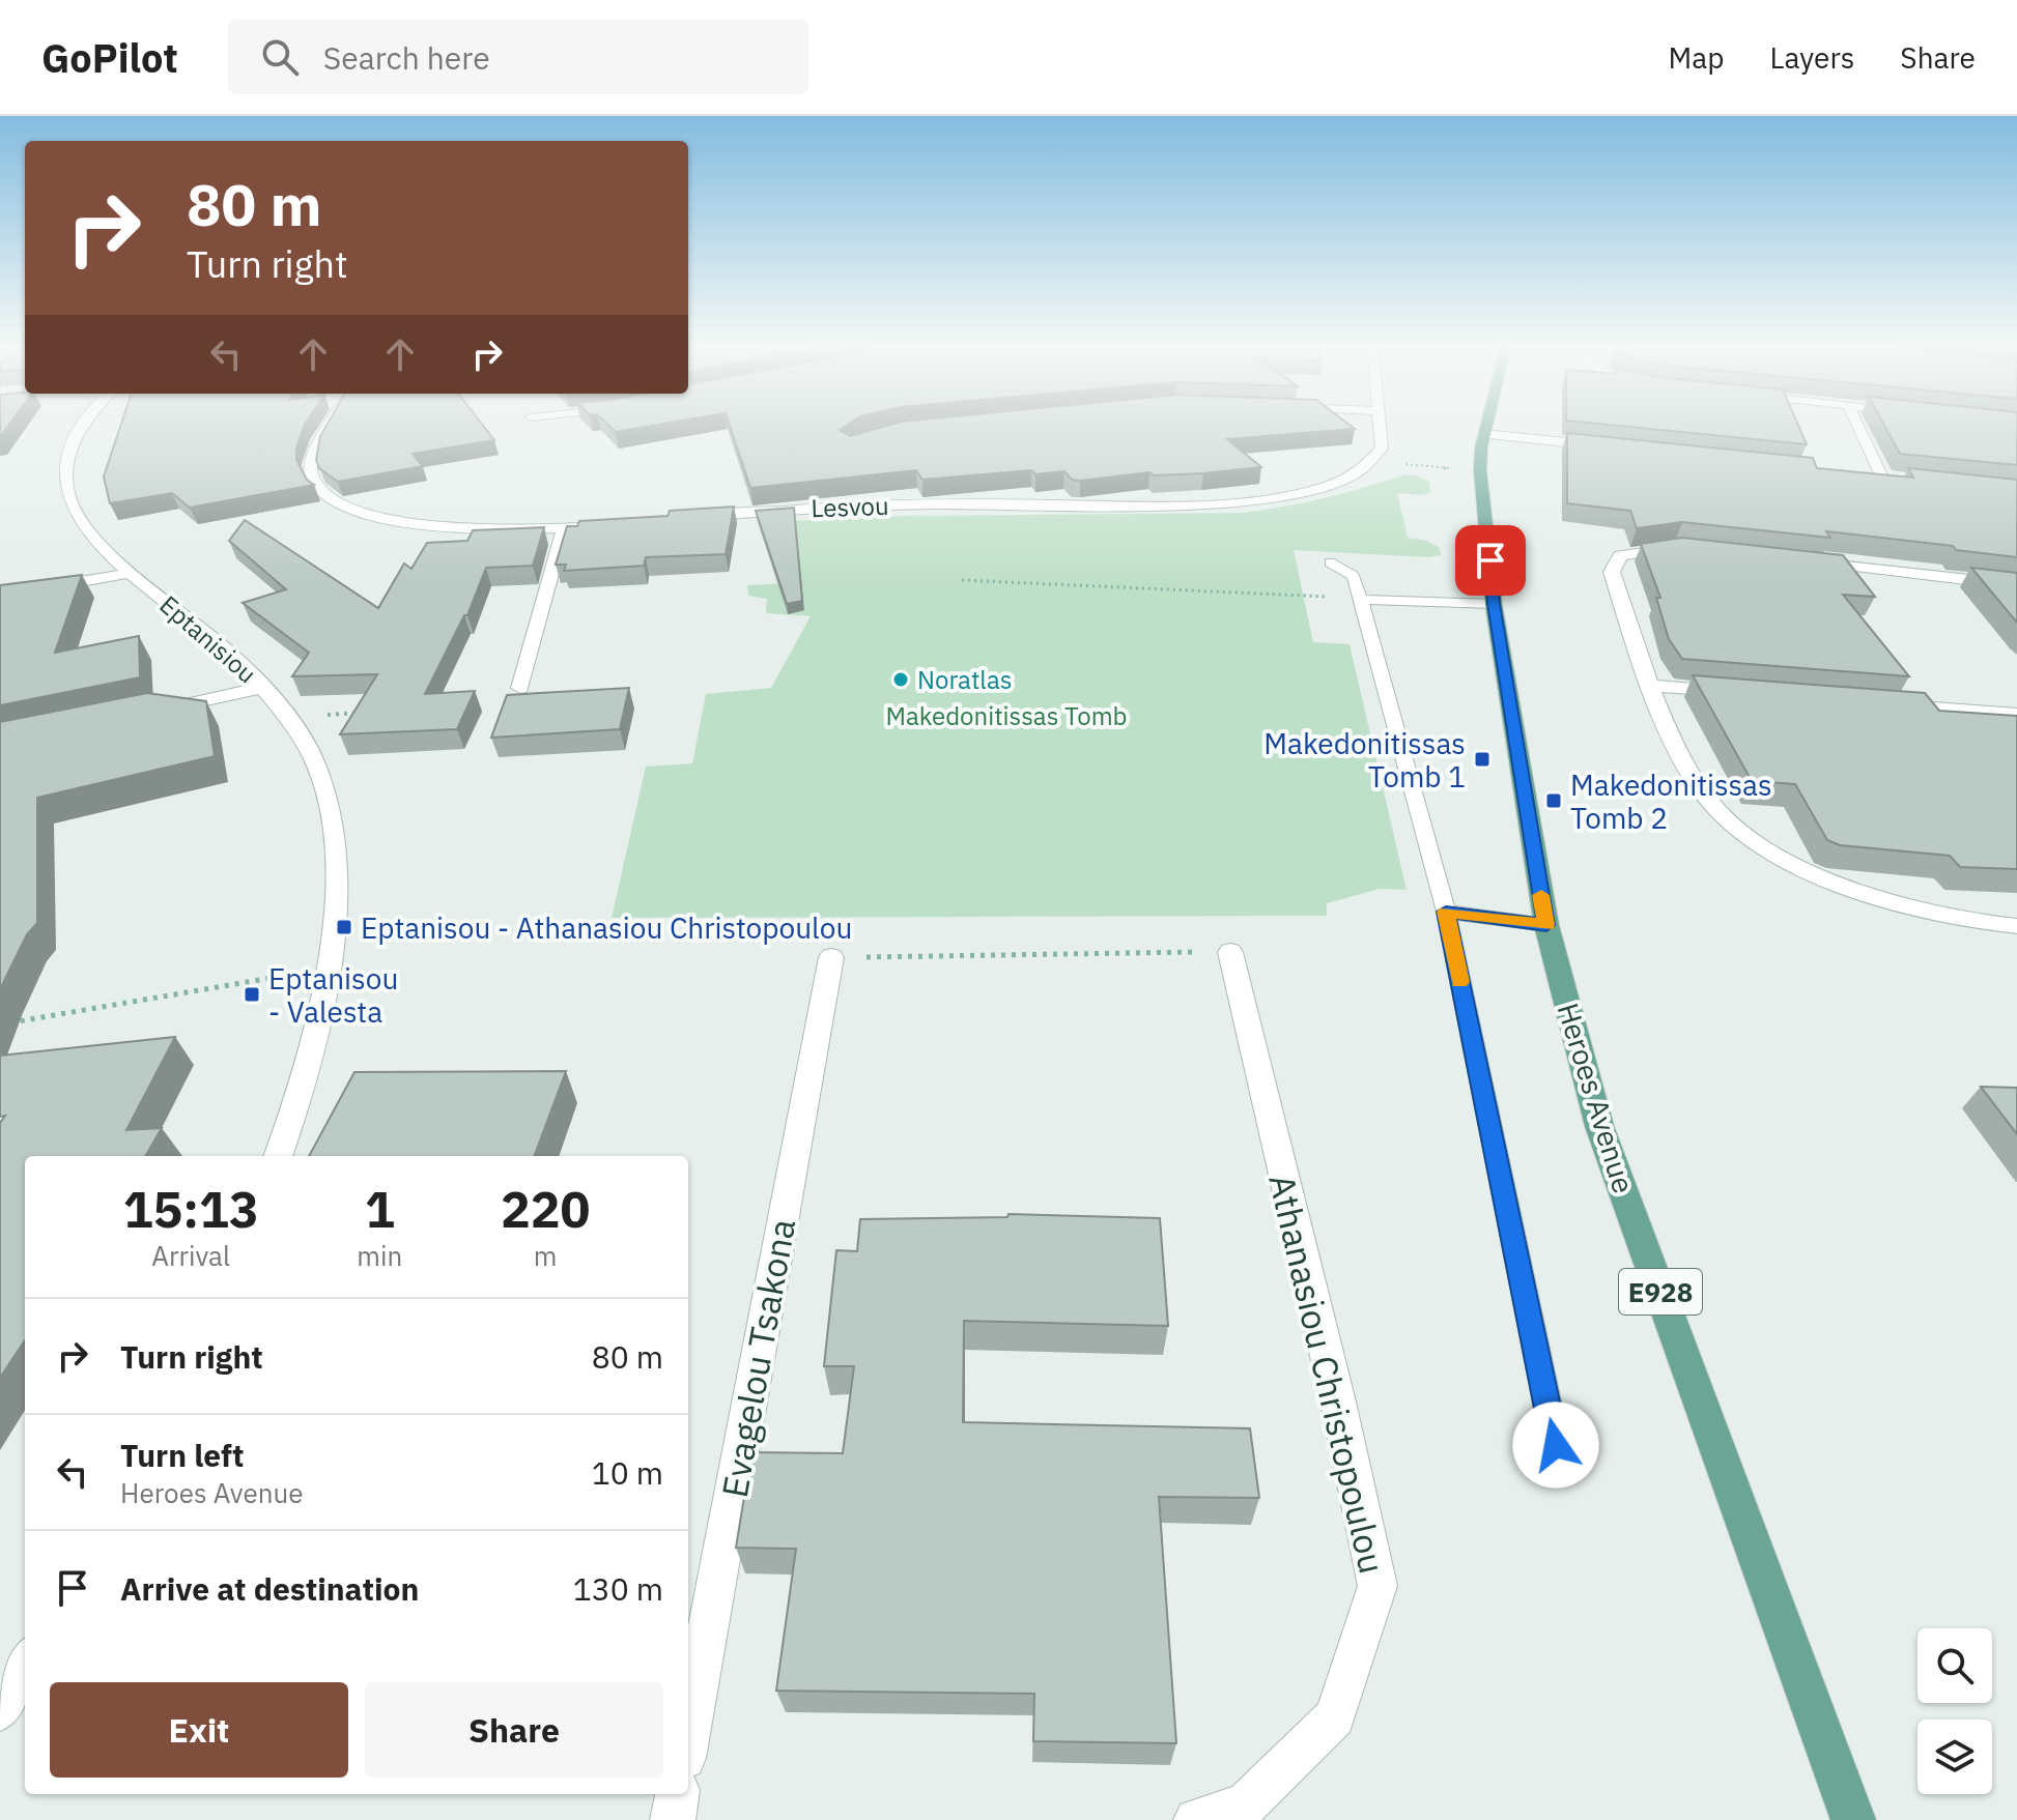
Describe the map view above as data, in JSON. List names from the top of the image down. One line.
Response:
{"streets":{"main road":["Heroes Avenue","E928"],"street":["Lesvou","Eptanisiou","Evagelou Tsakona","Athanasiou Christopoulou"]},"parks":["Makedonitissas Tomb"],"places":{"other":["Noratlas"],"transit":["Makedonitissas Tomb 1","Makedonitissas Tomb 2","Eptanisou - Athanasiou Christopoulou","Eptanisou - Valesta"]},"page":{"header":"GoPilot","search":"Search here","nav":["Map","Layers","Share"],"turn":["80 m","Turn right"],"eta":["15:13","Arrival","1","min","220","m"],"list":[{"name":"Turn right","value":"80 m"},{"name":"Turn left","note":"Heroes Avenue","value":"10 m"},{"name":"Arrive at destination","value":"130 m"}],"buttons":["Exit","Share"]}}
